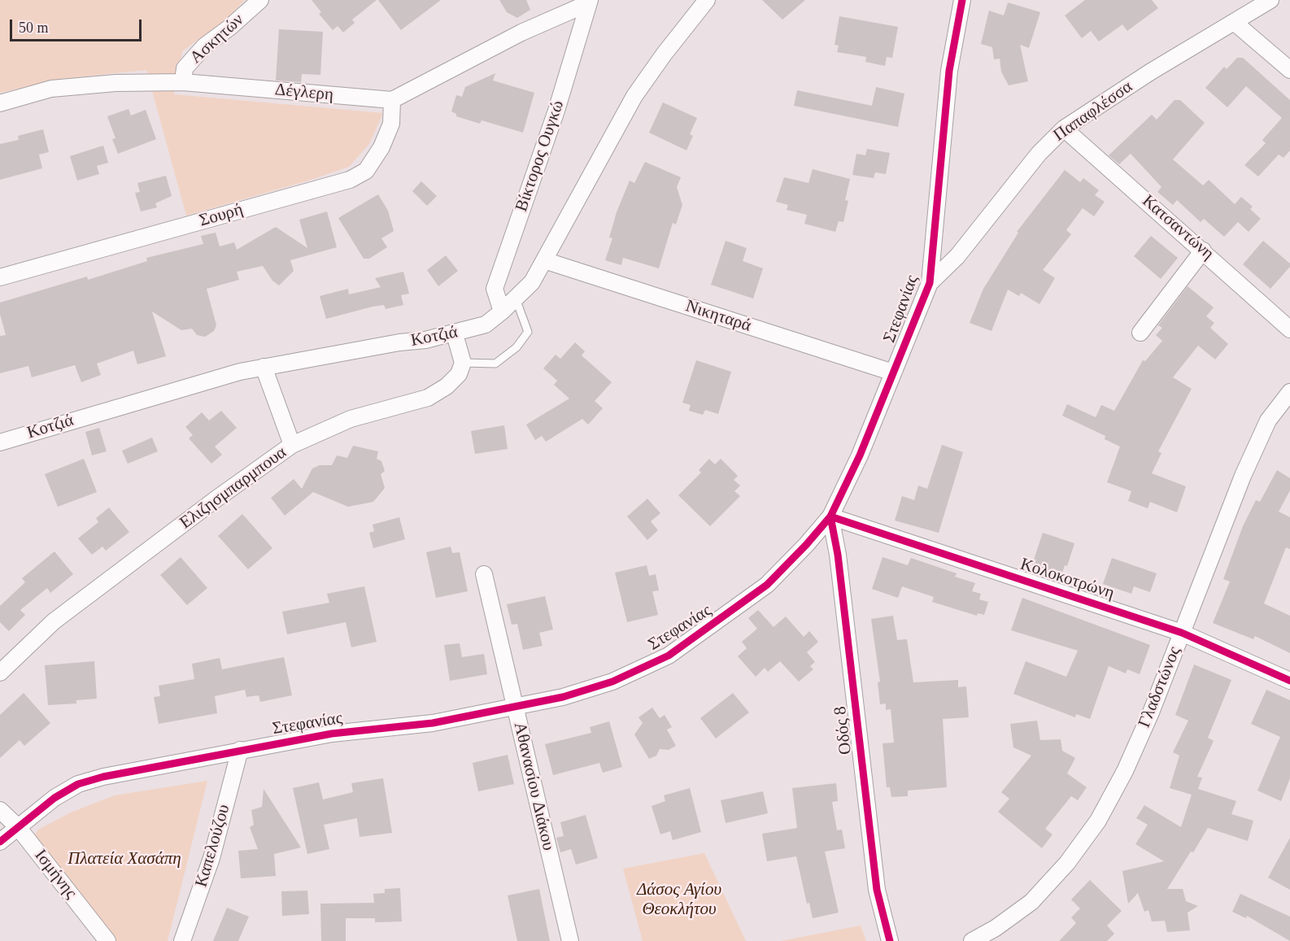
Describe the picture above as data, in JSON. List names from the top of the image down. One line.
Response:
{"streets":{"street":["Ασκητών","Δέγλερη","Παπαφλέσσα","Βίκτορος Ουγκώ","Σουρή","Κατσαντώνη","Στεφανίας","Νικηταρά","Κοτζιά","Ελιζησμπαρμπουα","Κολοκοτρώνη","Γλαδστώνος","Οδός 8","Αθανασίου Διάκου","Καπελούζου","Ισμήνης"]},"crossings":[["Ασκητών","Δέγλερη"],["Δέγλερη","Σουρή"],["Παπαφλέσσα","Κατσαντώνη"],["Παπαφλέσσα","Στεφανίας"],["Βίκτορος Ουγκώ","Κοτζιά"],["Στεφανίας","Νικηταρά"],["Στεφανίας","Κολοκοτρώνη"],["Στεφανίας","Οδός 8"],["Στεφανίας","Αθανασίου Διάκου"],["Στεφανίας","Καπελούζου"],["Στεφανίας","Ισμήνης"],["Νικηταρά","Κοτζιά"],["Κολοκοτρώνη","Γλαδστώνος"],["Κολοκοτρώνη","Οδός 8"]],"parks":["Πλατεία Χασάπη","Δάσος Αγίου Θεοκλήτου"],"scale_bar":"50 m"}
